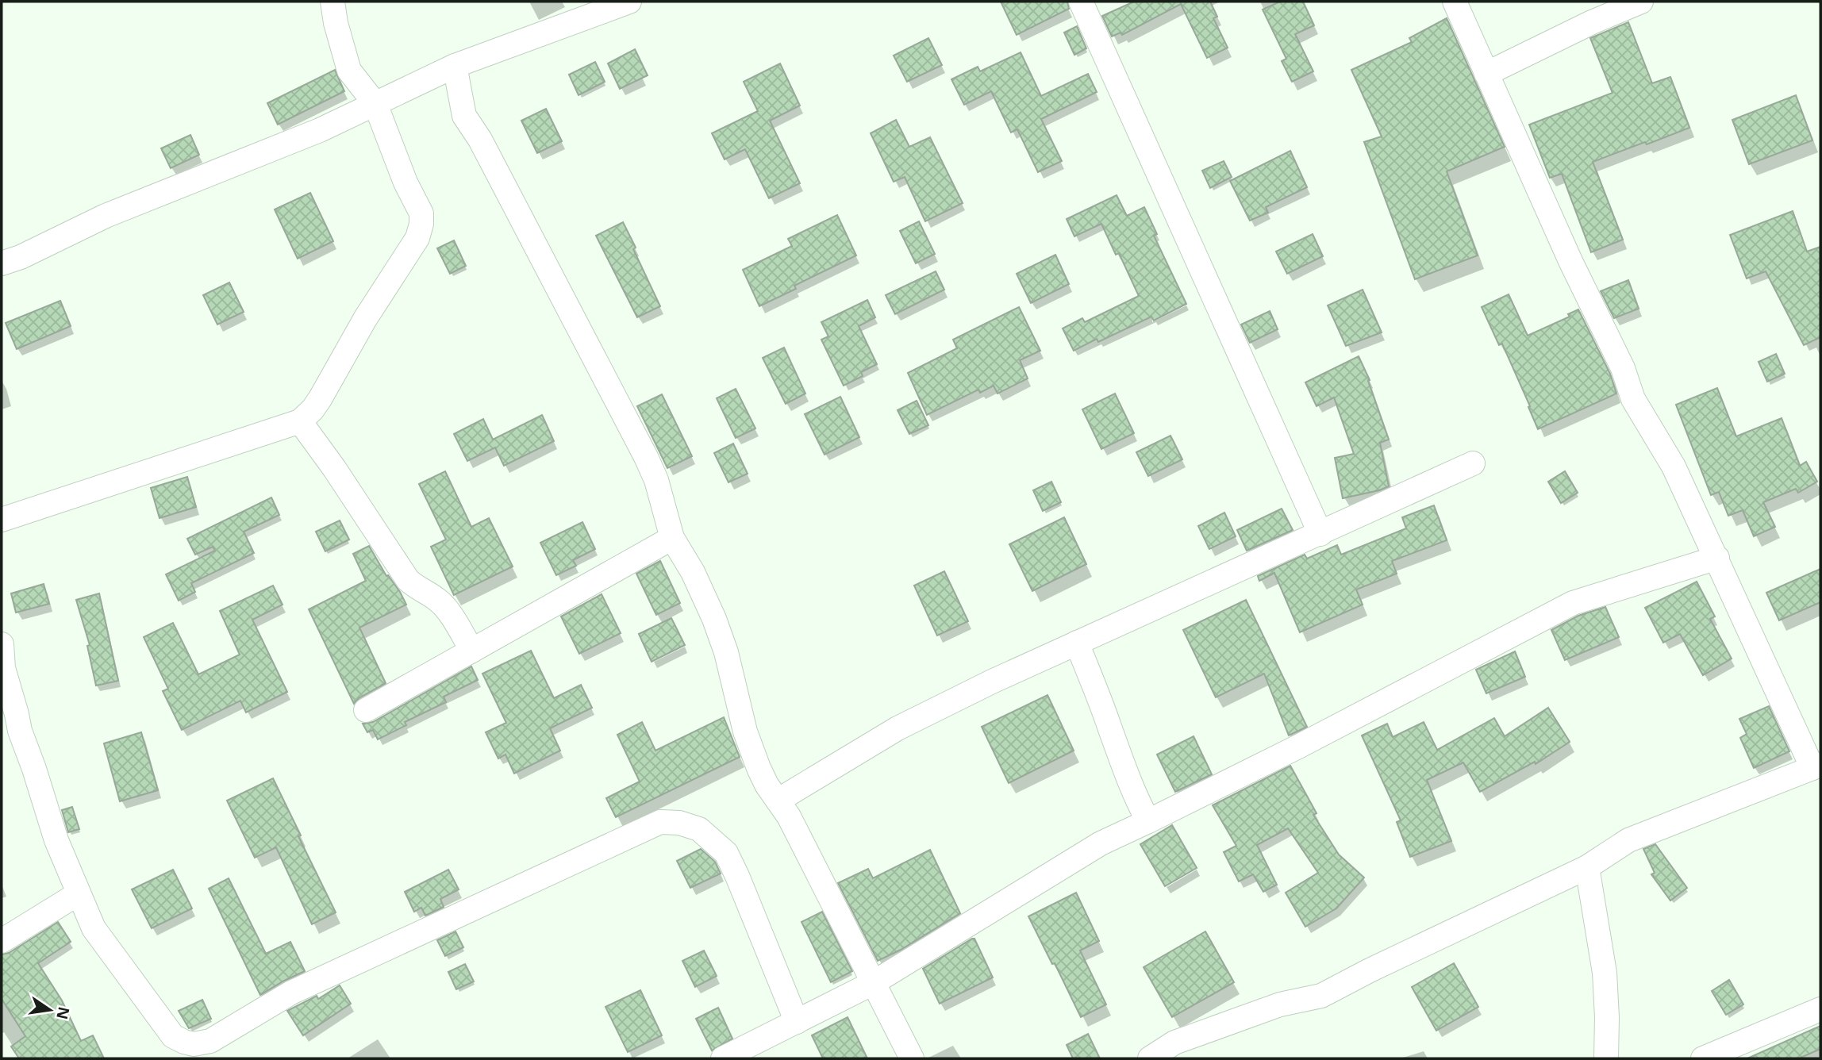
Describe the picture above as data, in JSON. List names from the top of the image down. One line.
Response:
{"north":"right"}
